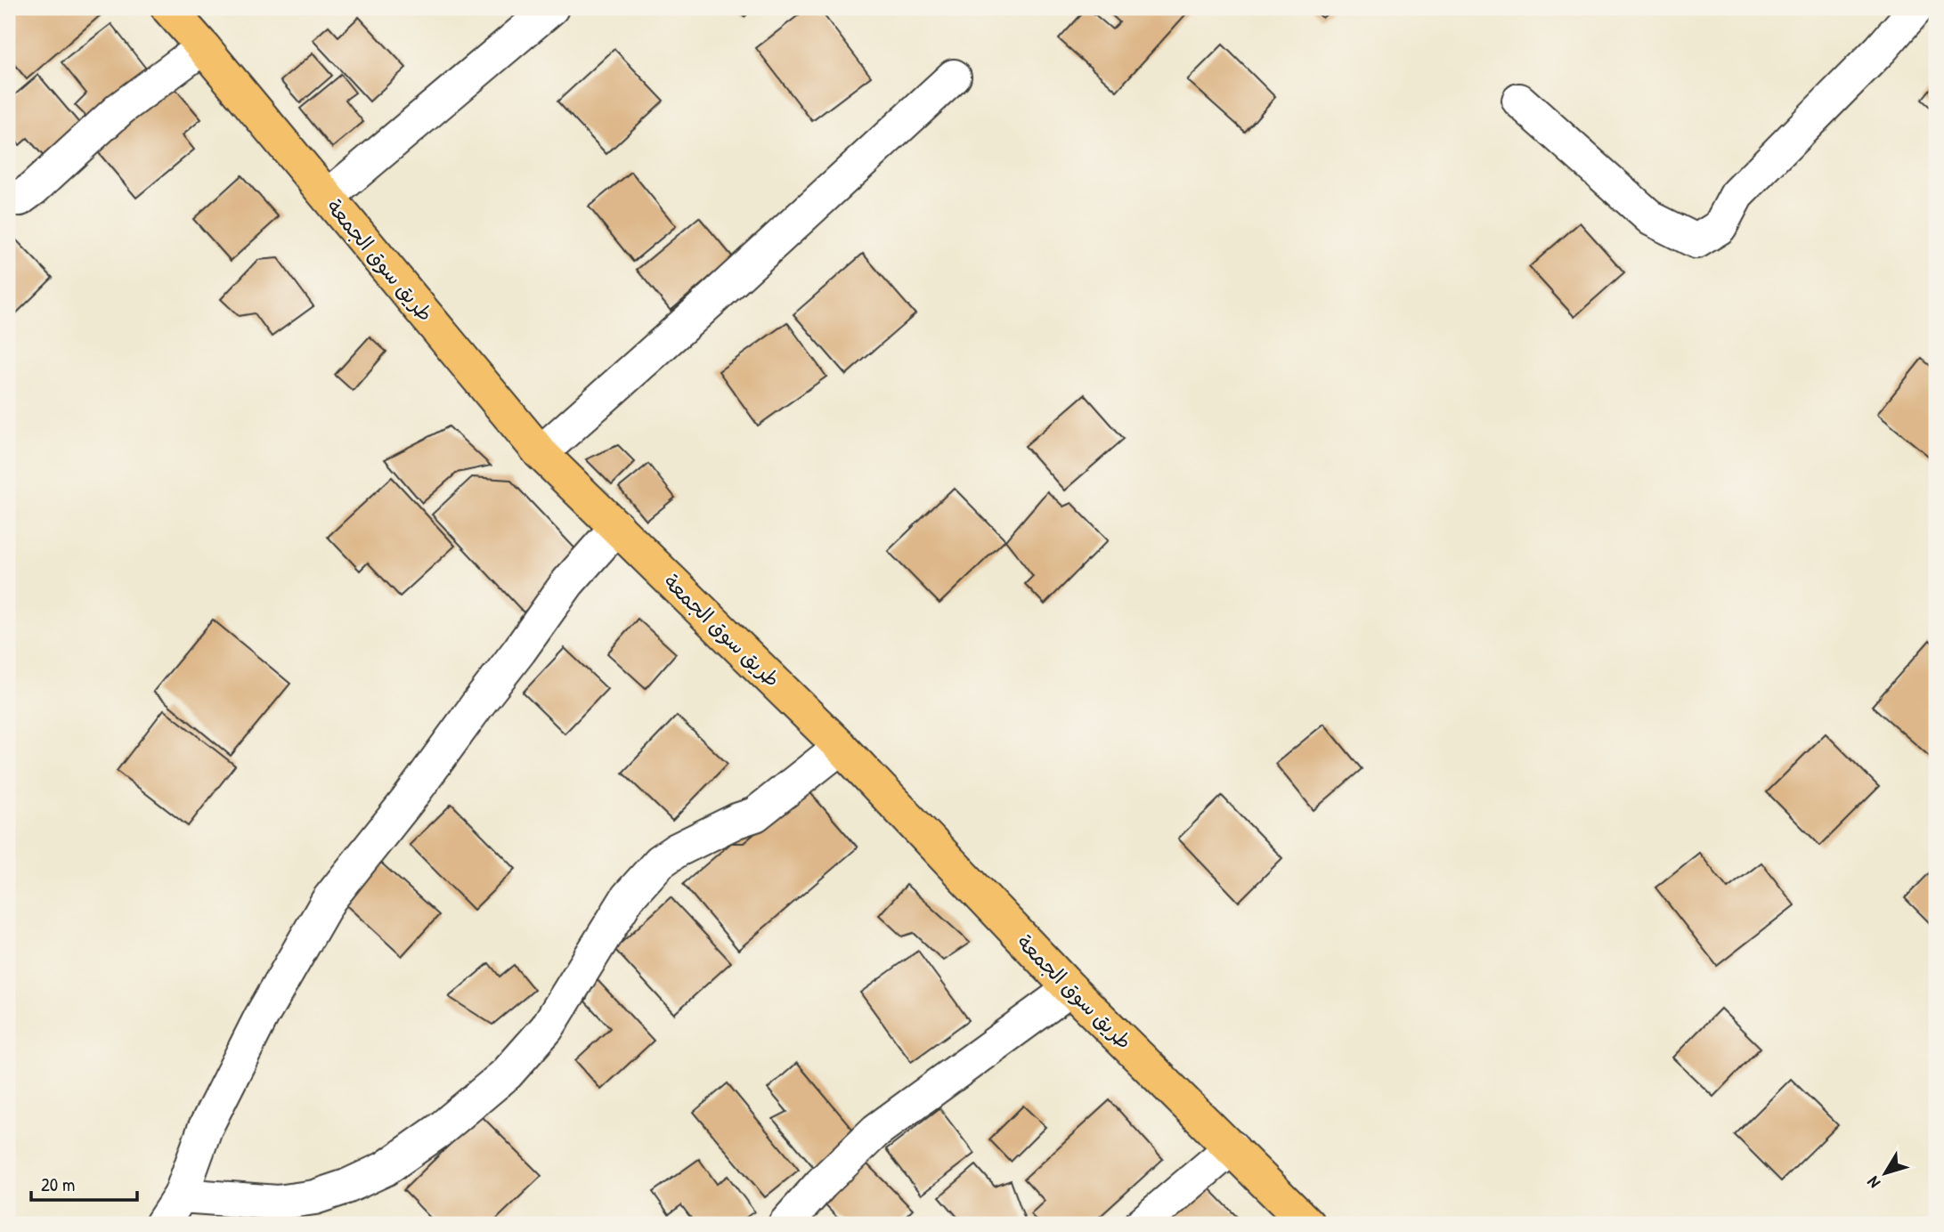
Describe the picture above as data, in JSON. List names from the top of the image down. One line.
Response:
{"streets":{"main road":["طريق سوق الجمعة"]},"scale_bar":"20 m","north":"bottom left"}
